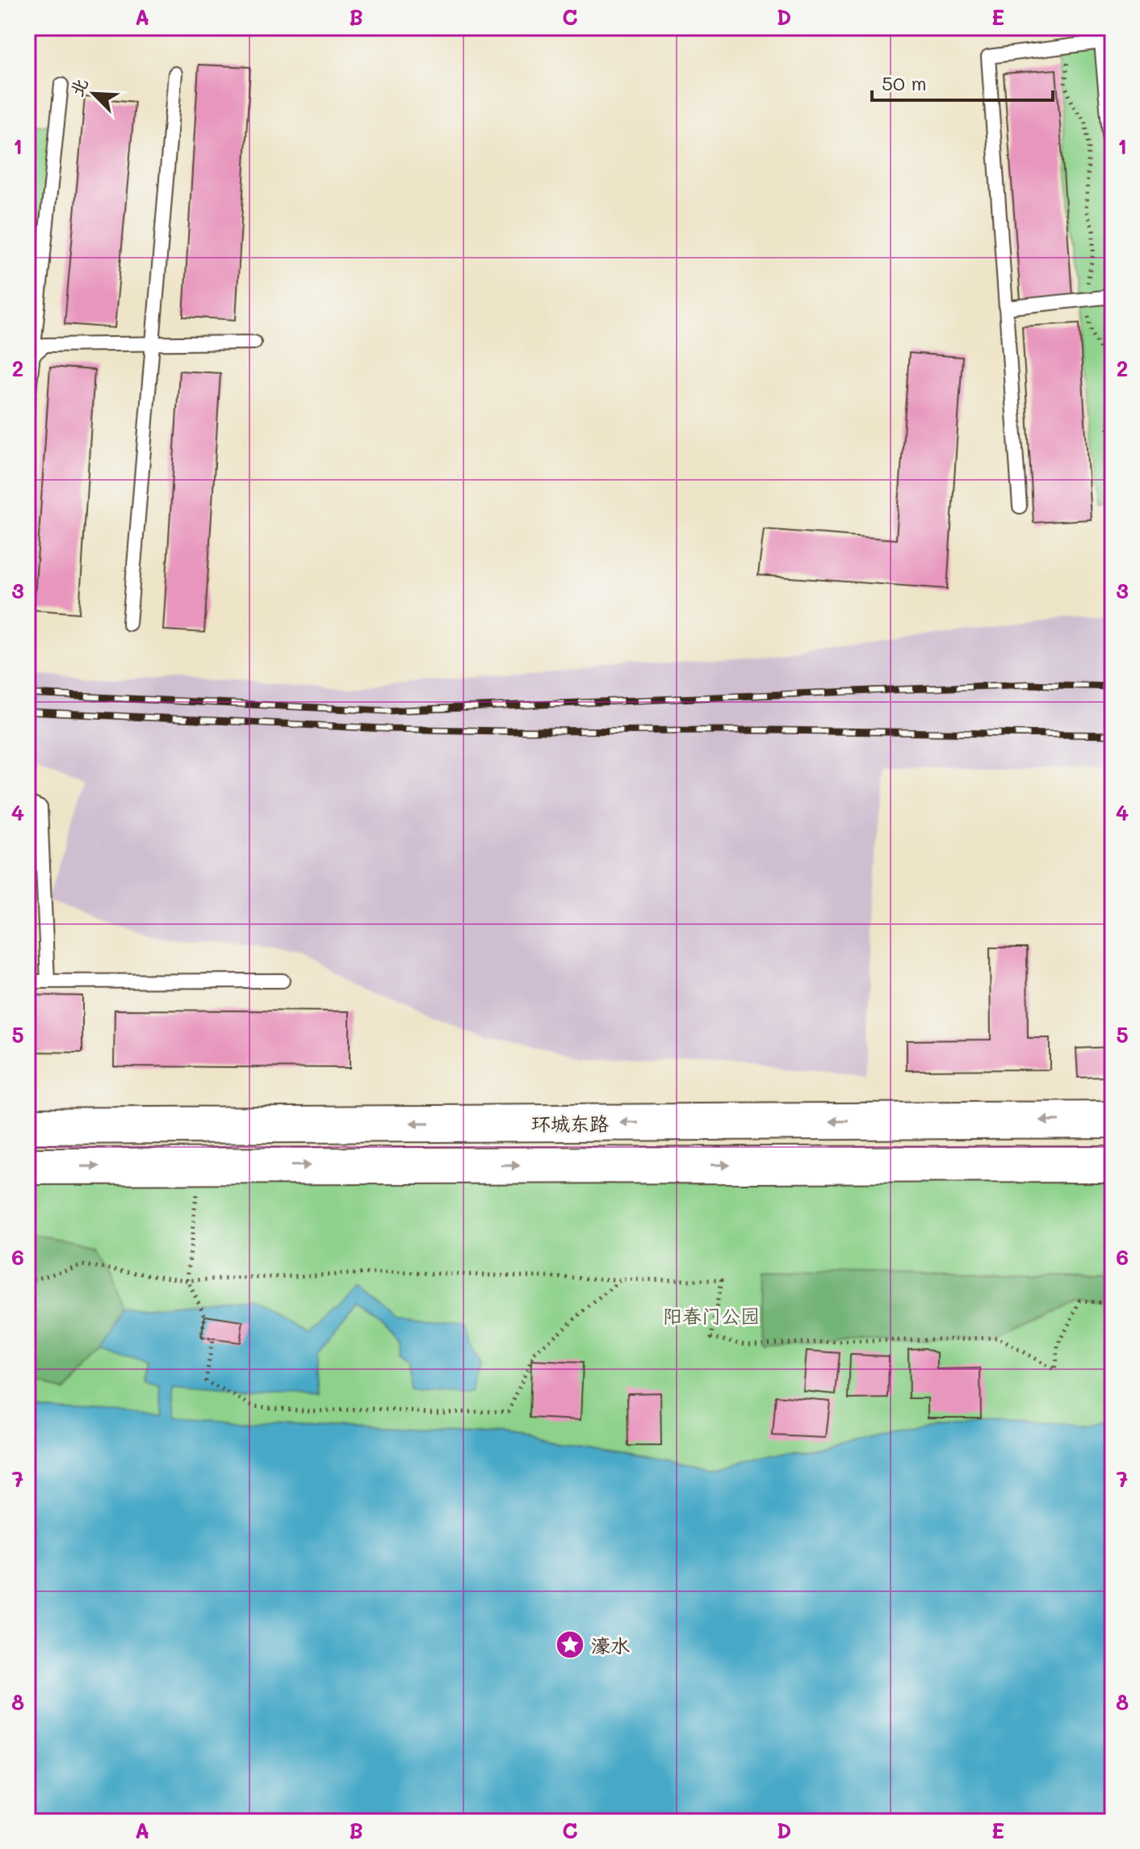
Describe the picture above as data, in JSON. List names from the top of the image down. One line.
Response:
{"streets":{"main road":["环城东路"]},"parks":["阳春门公园"],"places":{"place":["濠水"]},"scale_bar":"50 m","north":"top left","grid":{"columns":["A","B","C","D","E"],"rows":["1","2","3","4","5","6","7","8"]}}
